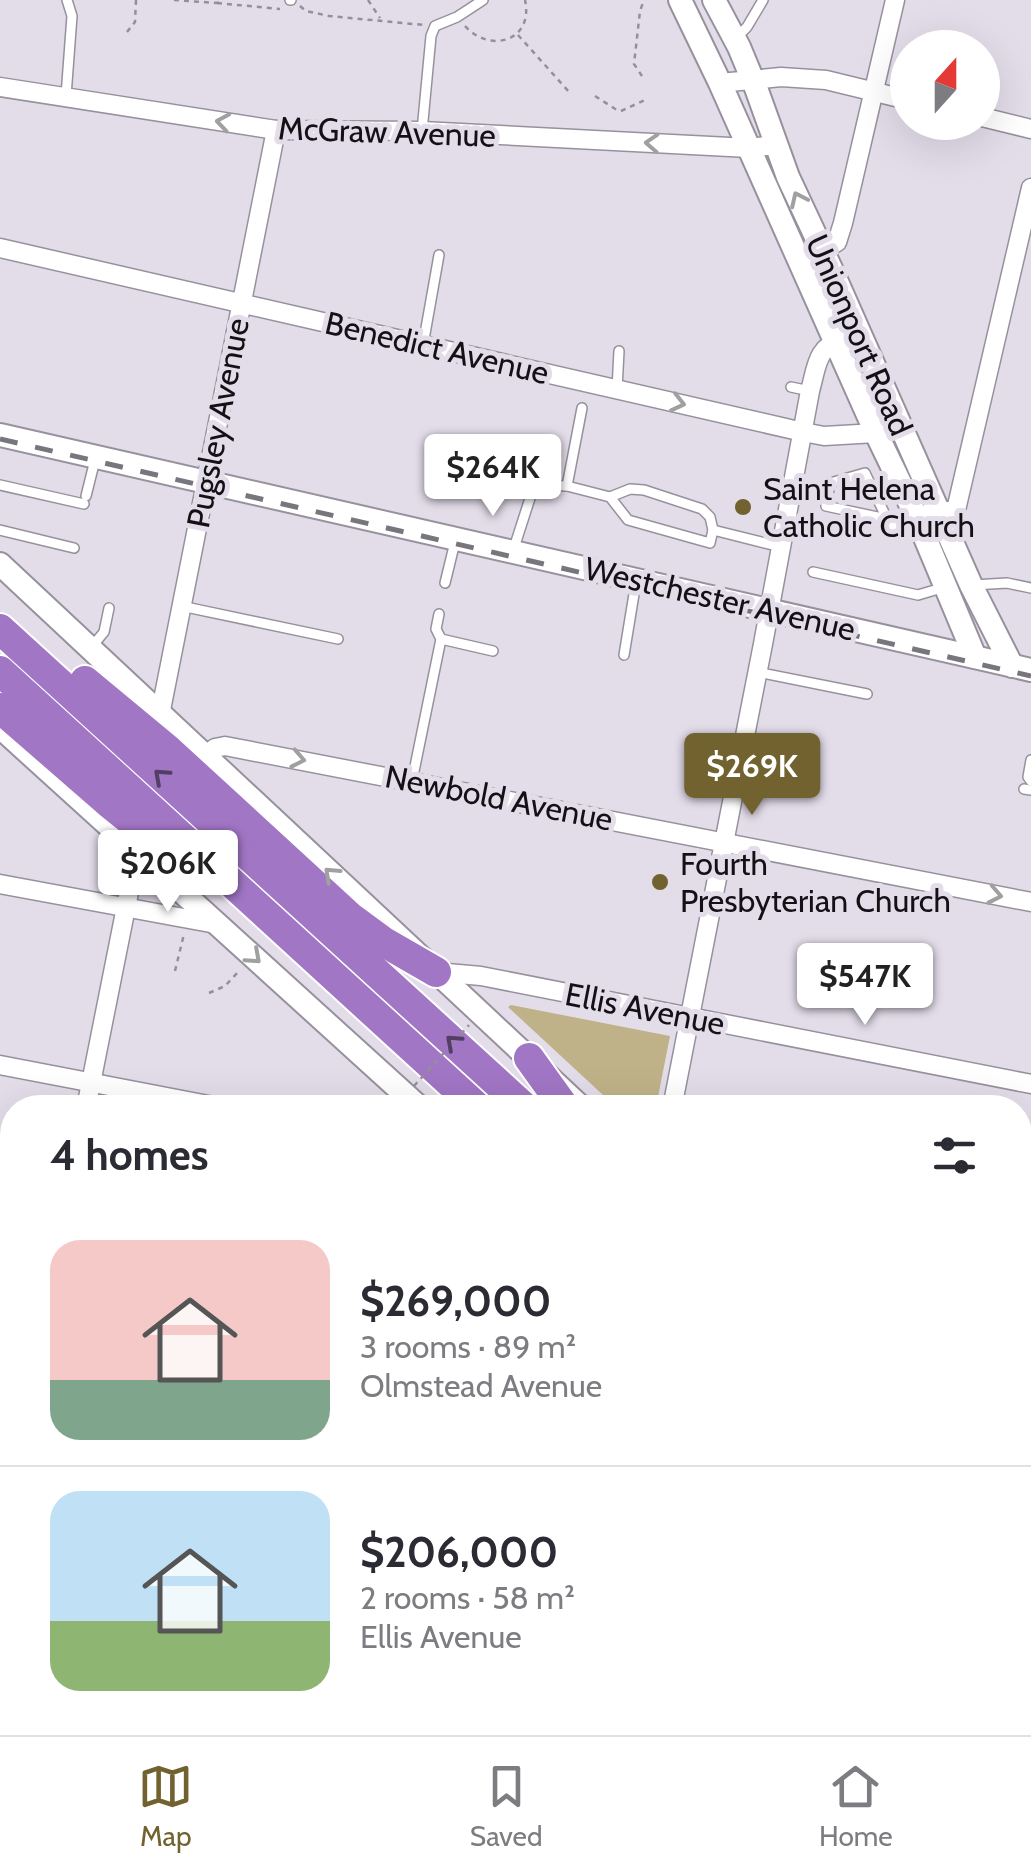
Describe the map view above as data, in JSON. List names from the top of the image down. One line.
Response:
{"streets":{"main road":["Unionport Road","Westchester Avenue"],"street":["McGraw Avenue","Benedict Avenue","Pugsley Avenue","Newbold Avenue","Ellis Avenue"]},"crossings":[["McGraw Avenue","Unionport Road"],["McGraw Avenue","Pugsley Avenue"],["Unionport Road","Benedict Avenue"],["Unionport Road","Westchester Avenue"],["Benedict Avenue","Pugsley Avenue"],["Pugsley Avenue","Westchester Avenue"]],"one_way":["McGraw Avenue","Newbold Avenue"],"places":["Saint Helena Catholic Church","Fourth Presbyterian Church"],"north":"top","page":{"price":["$264K","$269K","$206K","$547K"],"heading":"4 homes","list":[{"name":"$269,000","note":"3 rooms · 89 m² · Olmstead Avenue"},{"name":"$206,000","note":"2 rooms · 58 m² · Ellis Avenue"}],"tabs":["Map","Saved","Home"]}}
